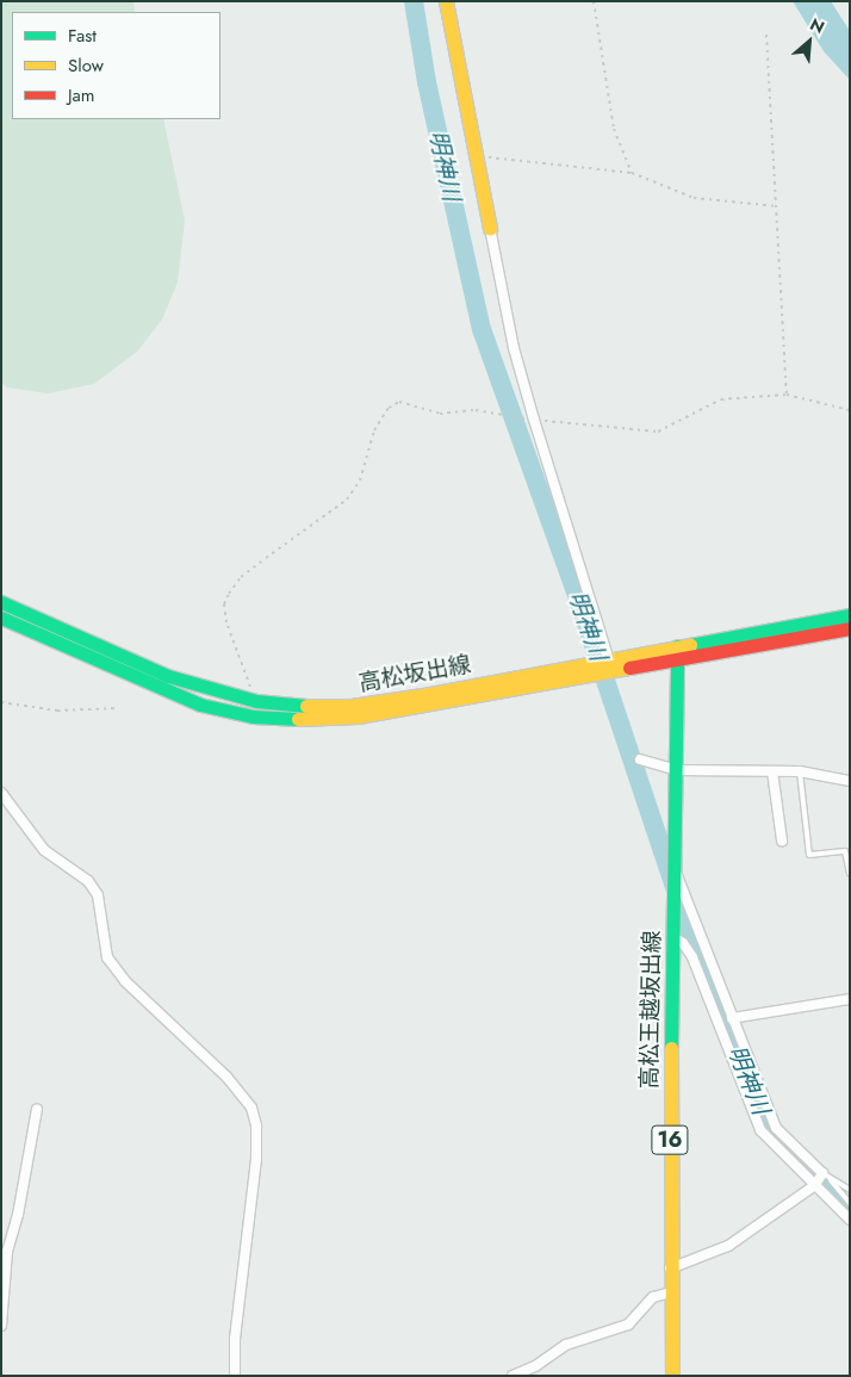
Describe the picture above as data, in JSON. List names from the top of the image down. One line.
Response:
{"streets":{"main road":["高松坂出線","高松王越坂出線","16"]},"crossings":[["高松坂出線","高松王越坂出線"]],"water":["明神川"],"legend":["Fast","Slow","Jam"],"north":"top right"}
